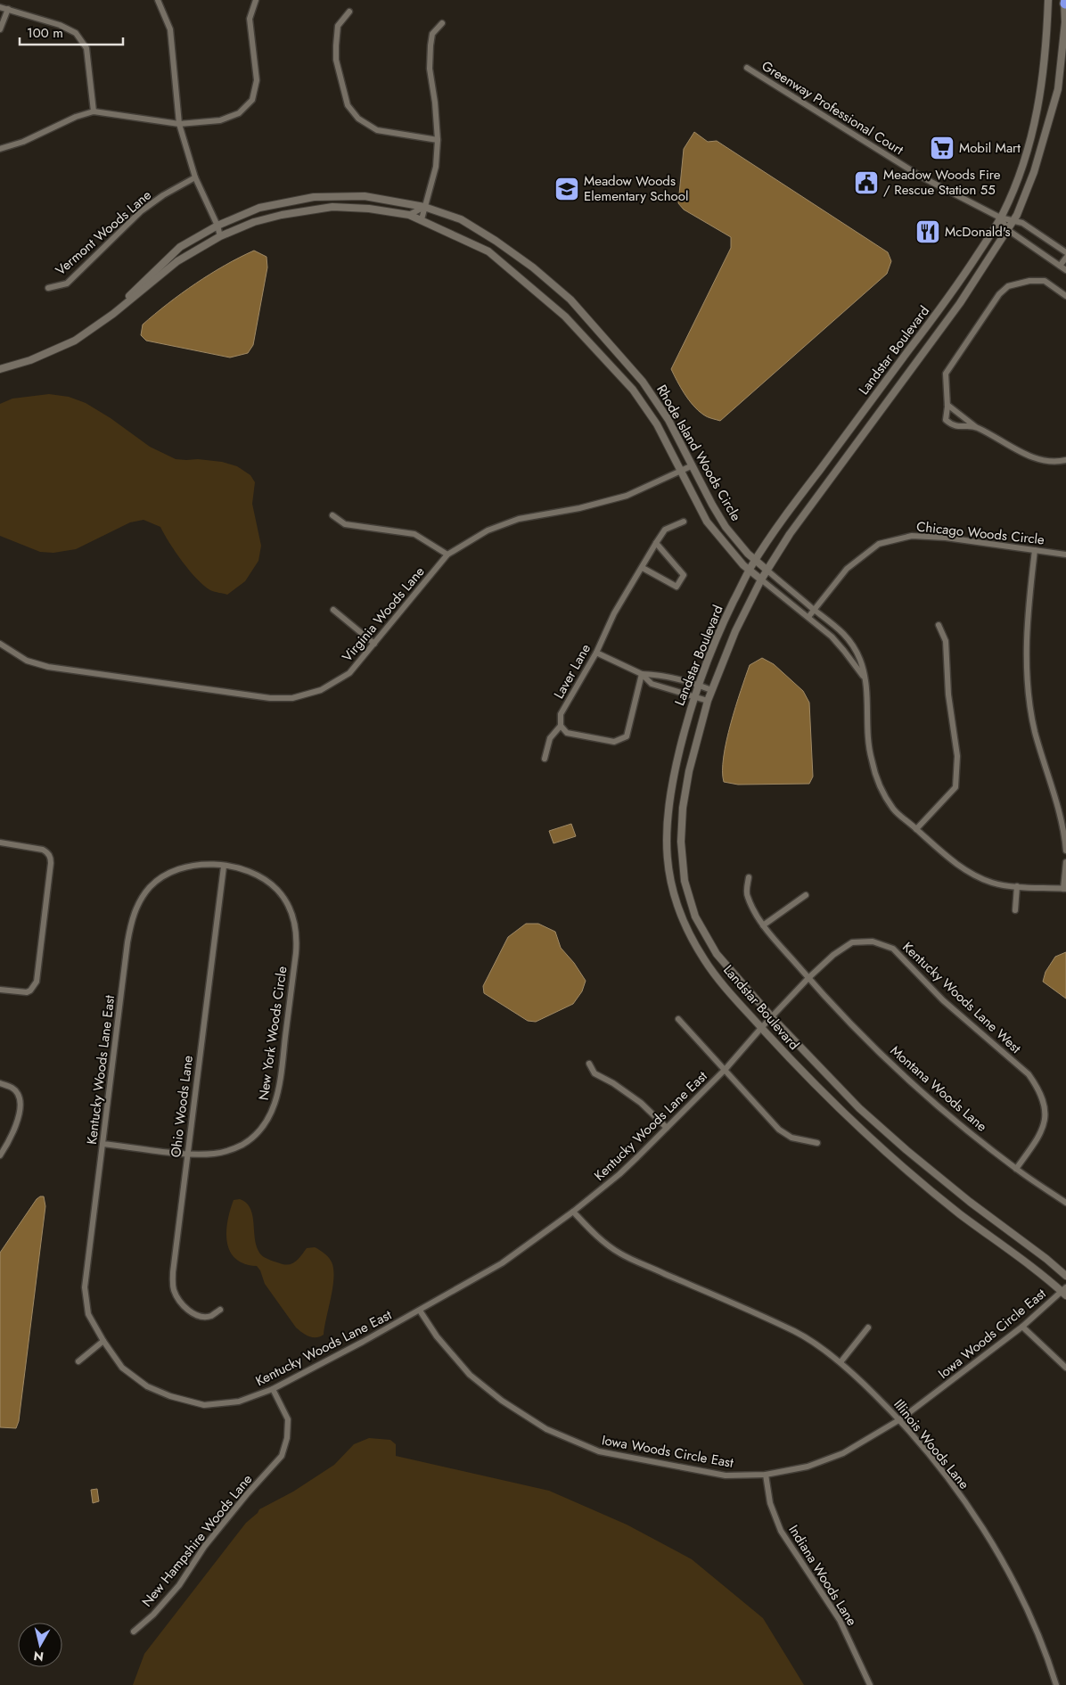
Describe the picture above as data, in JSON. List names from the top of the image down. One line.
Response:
{"streets":{"street":["Greenway Professional Court","Vermont Woods Lane","Landstar Boulevard","Rhode Island Woods Circle","Chicago Woods Circle","Virginia Woods Lane","Laver Lane","Kentucky Woods Lane West","New York Woods Circle","Kentucky Woods Lane East","Montana Woods Lane","Ohio Woods Lane","Iowa Woods Circle East","Illinois Woods Lane","New Hampshire Woods Lane","Indiana Woods Lane"]},"crossings":[["Greenway Professional Court","Landstar Boulevard"],["Landstar Boulevard","Rhode Island Woods Circle"],["Landstar Boulevard","Kentucky Woods Lane West"],["Landstar Boulevard","Kentucky Woods Lane East"],["Landstar Boulevard","Iowa Woods Circle East"],["Rhode Island Woods Circle","Virginia Woods Lane"],["Kentucky Woods Lane West","Kentucky Woods Lane East"],["Kentucky Woods Lane West","Montana Woods Lane"],["New York Woods Circle","Kentucky Woods Lane East"],["New York Woods Circle","Ohio Woods Lane"],["Kentucky Woods Lane East","Ohio Woods Lane"],["Kentucky Woods Lane East","Iowa Woods Circle East"],["Kentucky Woods Lane East","Illinois Woods Lane"],["Kentucky Woods Lane East","New Hampshire Woods Lane"],["Iowa Woods Circle East","Illinois Woods Lane"],["Iowa Woods Circle East","Indiana Woods Lane"]],"places":{"supermarket":["Mobil Mart"],"public building":["Meadow Woods Fire / Rescue Station 55"],"school or university":["Meadow Woods Elementary School"],"restaurant":["McDonald's"]},"scale_bar":"100 m","north":"bottom"}
